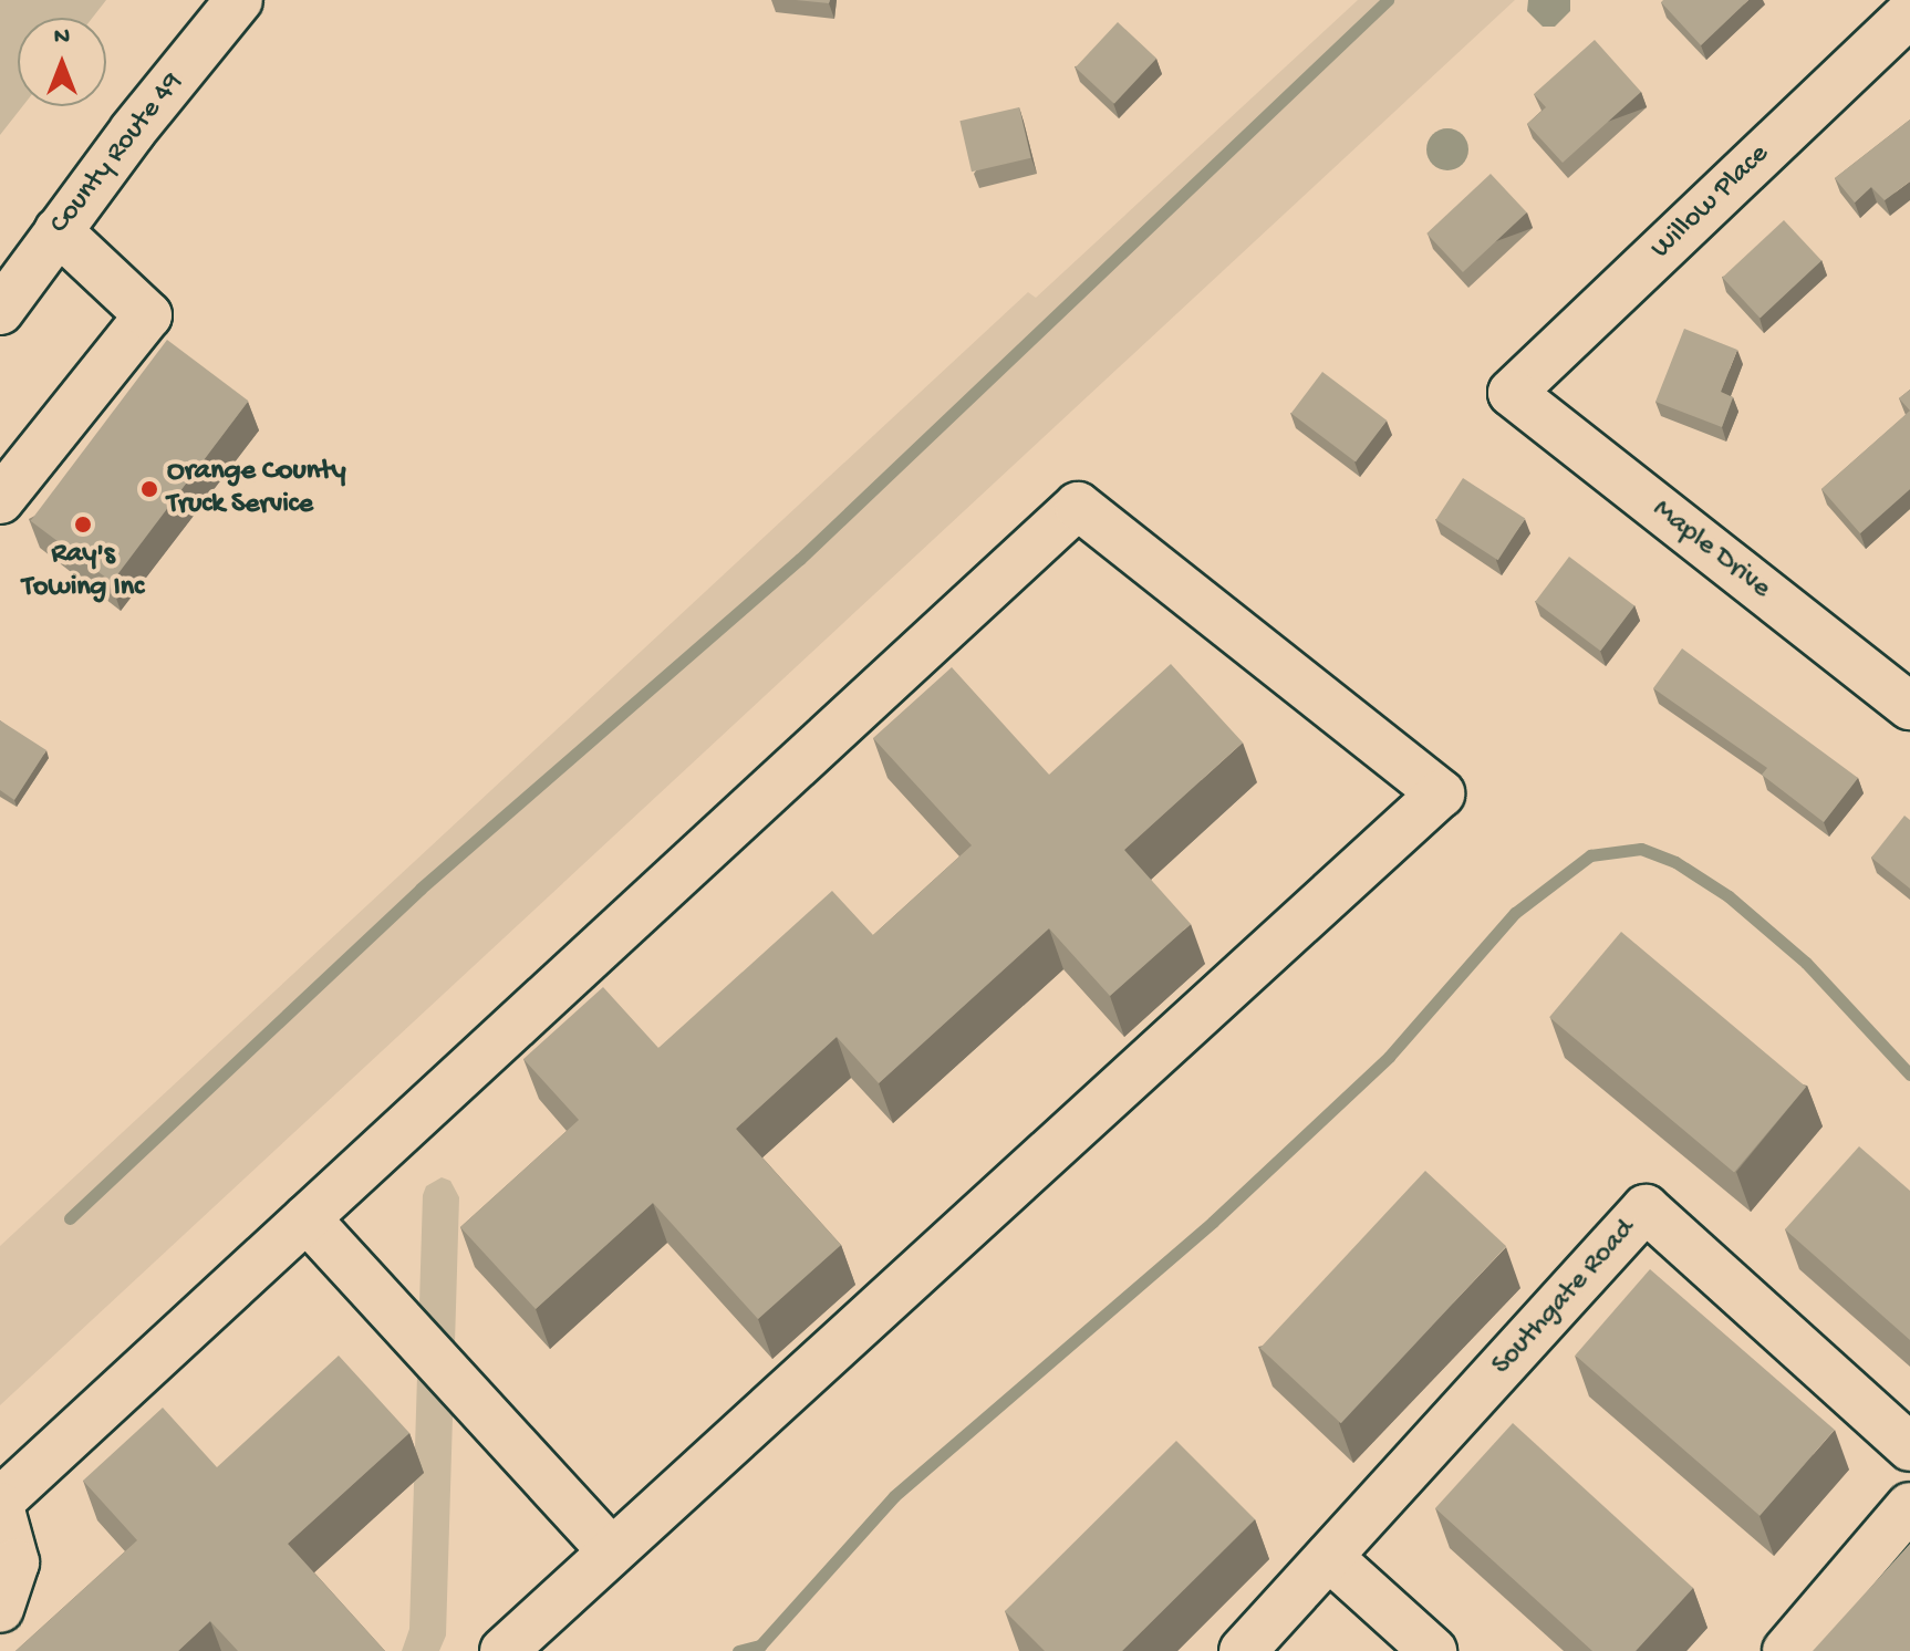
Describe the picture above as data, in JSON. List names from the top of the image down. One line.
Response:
{"streets":{"street":["County Route 49","Willow Place","Maple Drive","Southgate Road"]},"crossings":[["Willow Place","Maple Drive"]],"places":["Orange County Truck Service","Ray's Towing Inc"],"north":"top"}
